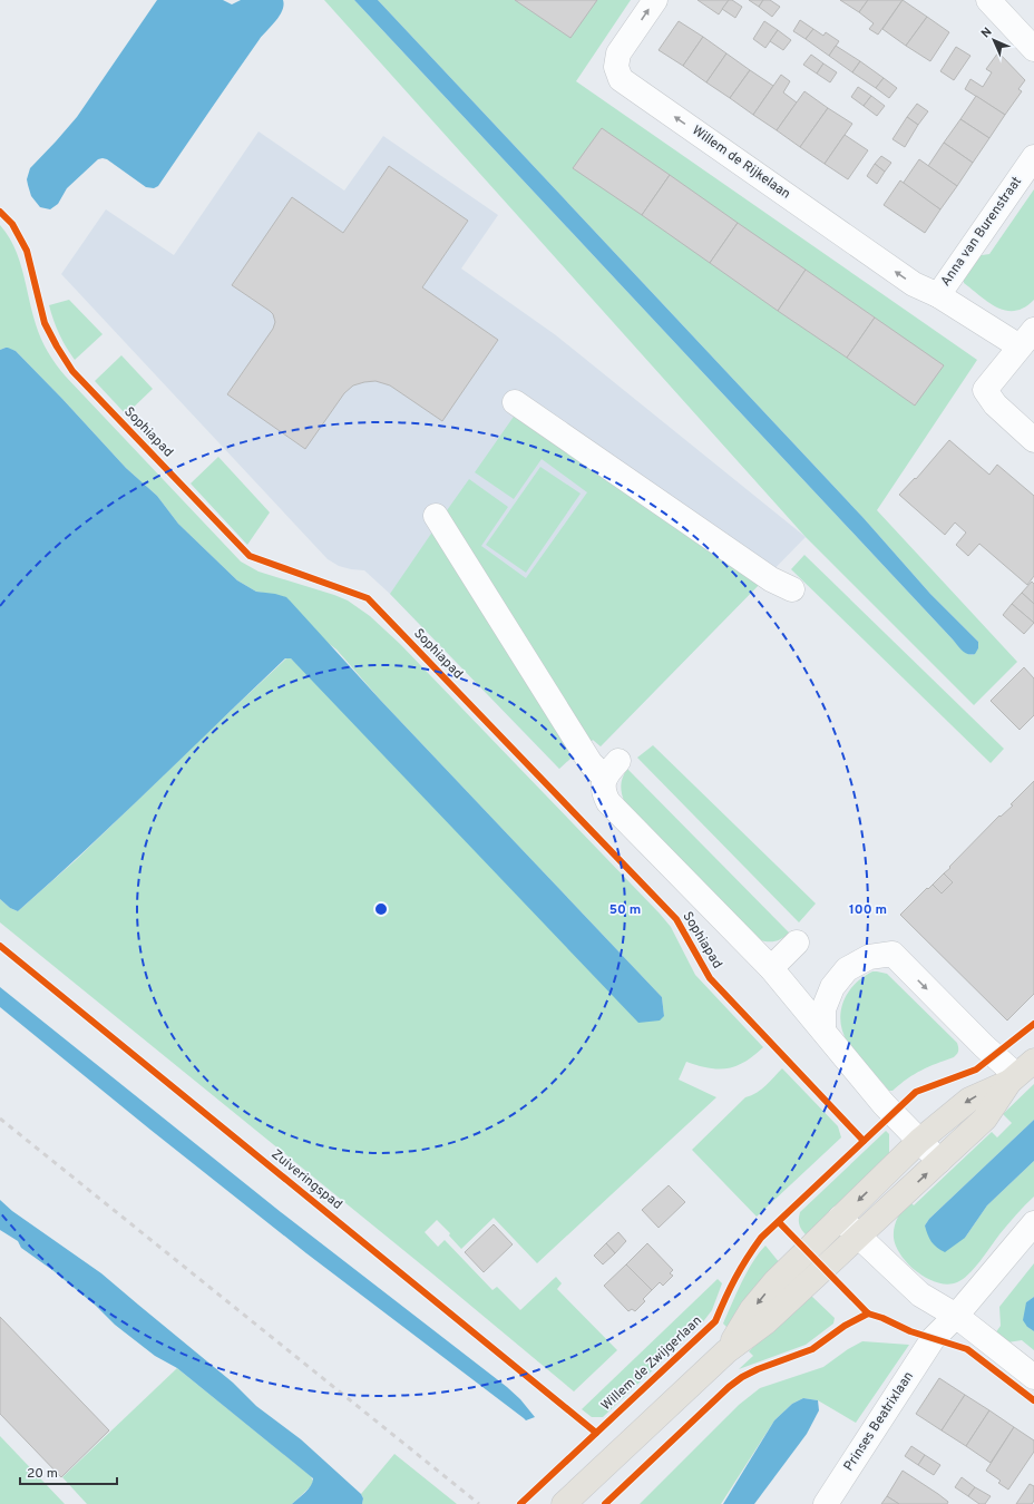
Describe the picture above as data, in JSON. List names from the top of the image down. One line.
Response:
{"streets":{"street":["Willem de Rijkelaan","Anna van Burenstraat","Prinses Beatrixlaan"],"cycle path":["Sophiapad","Zuiveringspad","Willem de Zwijgerlaan"]},"crossings":[["Willem de Rijkelaan","Anna van Burenstraat"]],"one_way":["Willem de Rijkelaan"],"scale_bar":"20 m","north":"top left","rings":["50 m","100 m"]}
